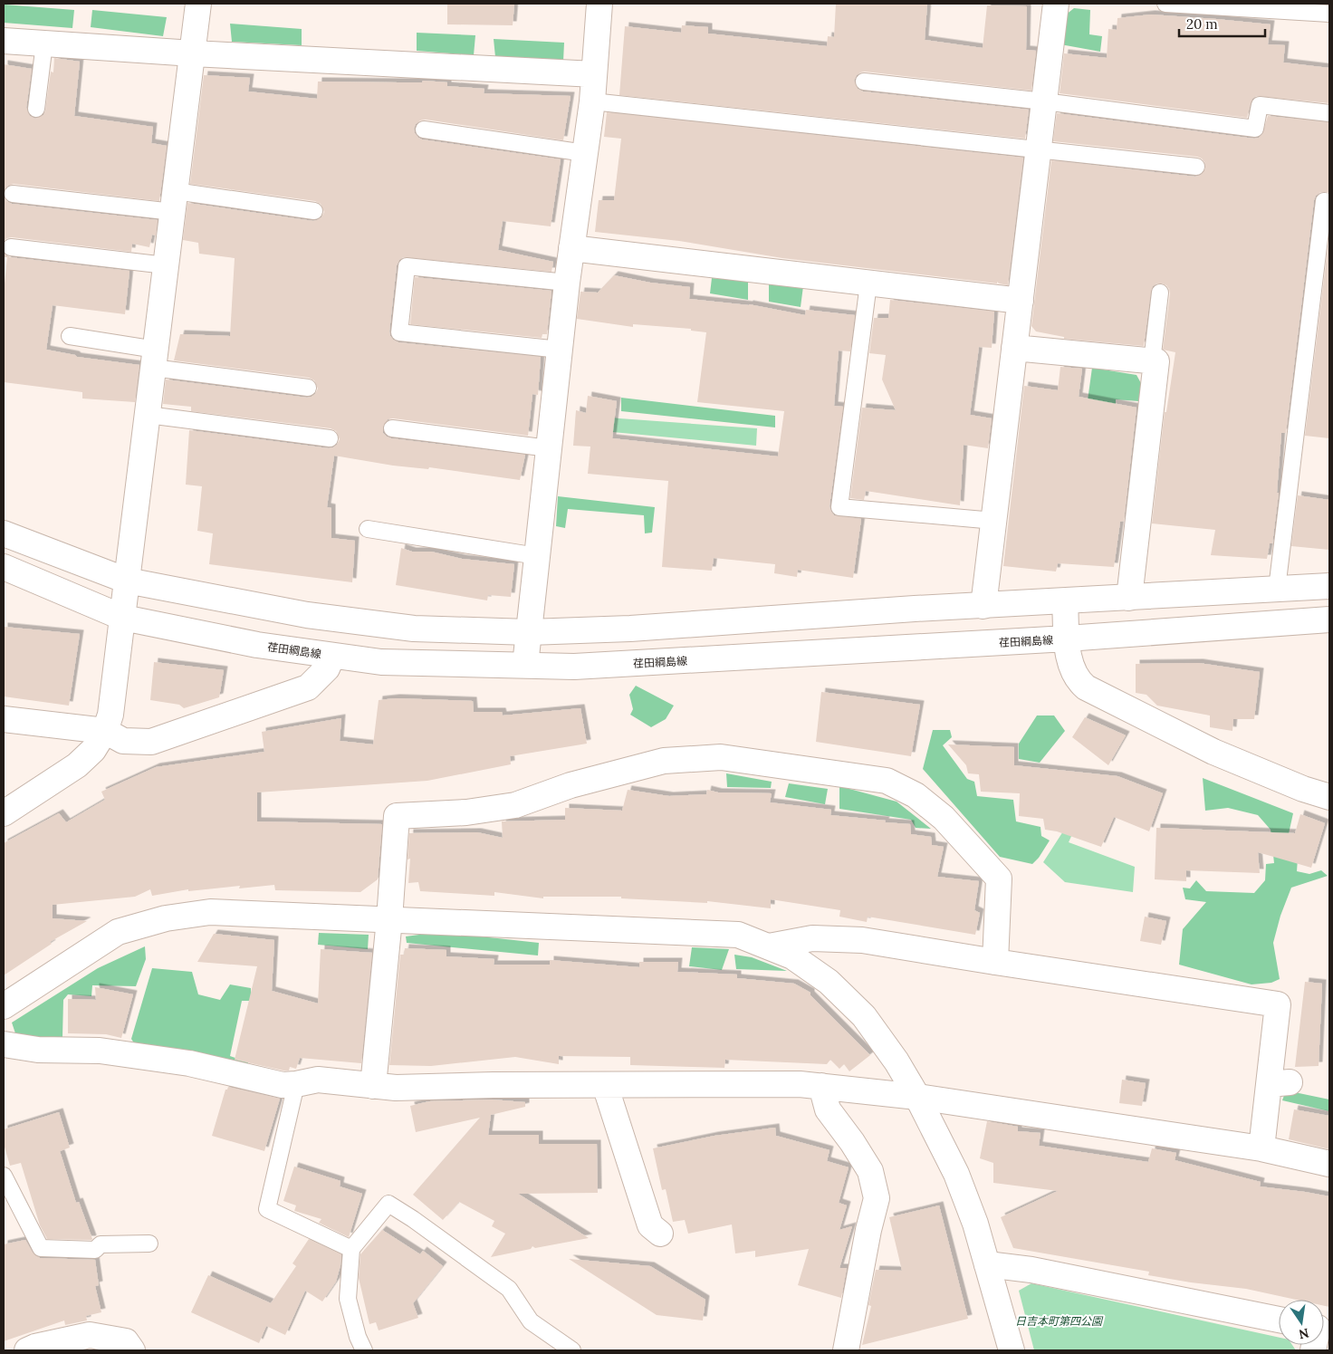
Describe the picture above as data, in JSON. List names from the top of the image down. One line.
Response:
{"streets":{"street":["荏田綱島線"]},"parks":["日吉本町第四公園"],"scale_bar":"20 m","north":"bottom"}
